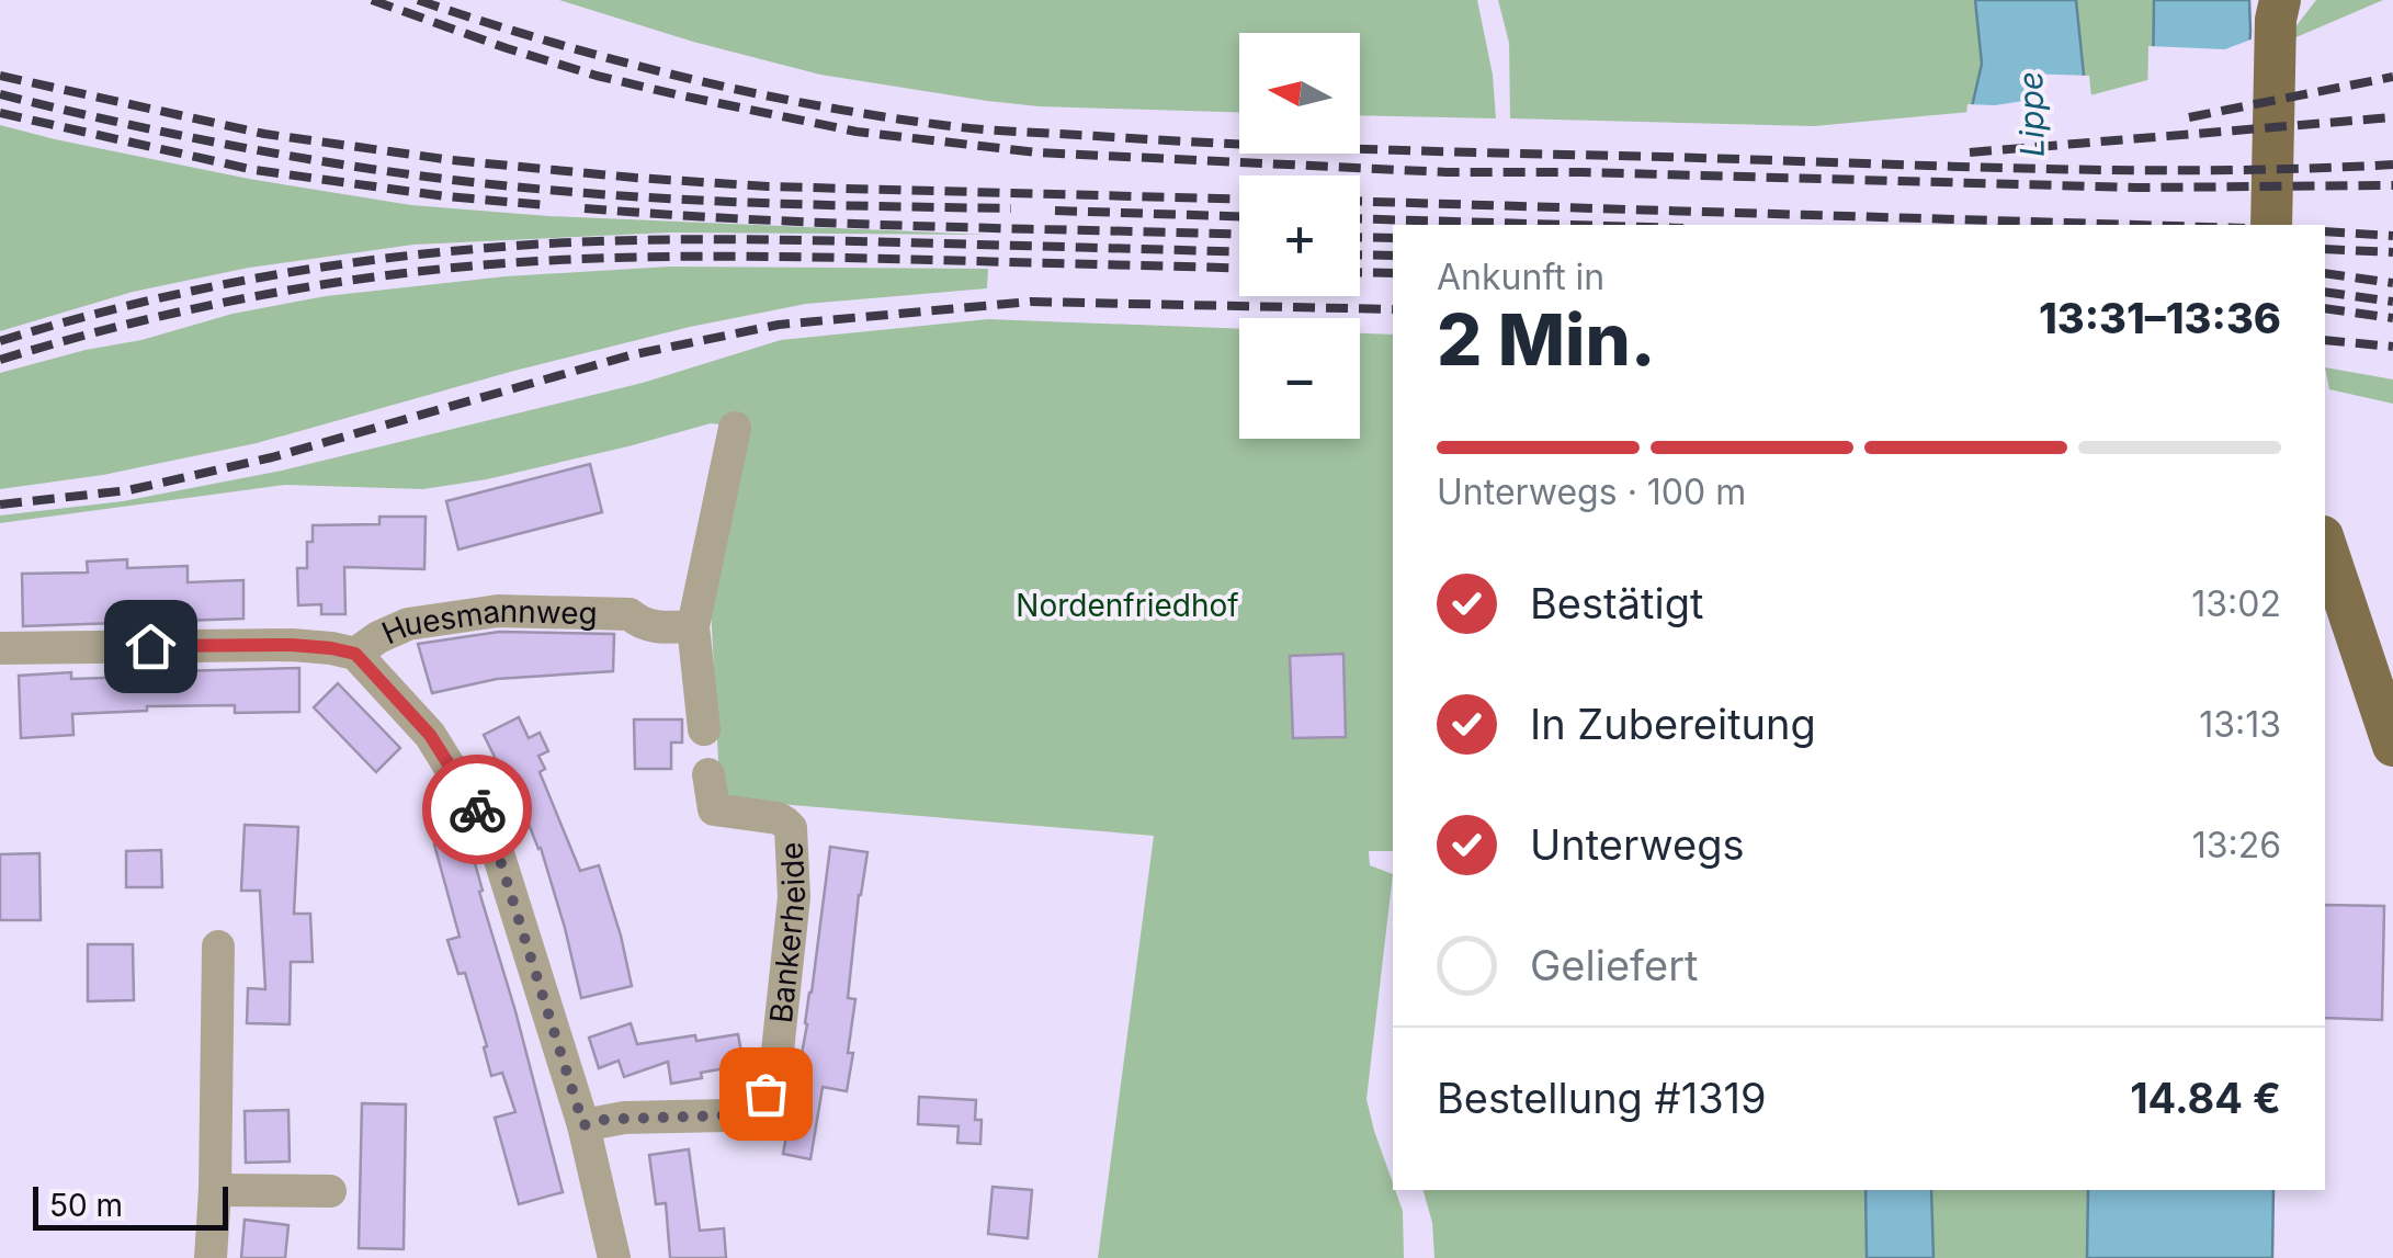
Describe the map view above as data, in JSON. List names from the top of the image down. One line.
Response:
{"streets":{"street":["Huesmannweg","Bankerheide"]},"water":["Lippe"],"parks":["Nordenfriedhof"],"scale_bar":"50 m","north":"left","page":{"map_buttons":["+","−"],"heading":["2 Min.","Ankunft in","13:31–13:36"],"panel":["Bestellung #1319","14.84 €"],"bar":"Unterwegs · 100 m","list":[["Bestätigt","13:02"],["In Zubereitung","13:13"],["Unterwegs","13:26"],"Geliefert"],"scale":"50 m"}}
